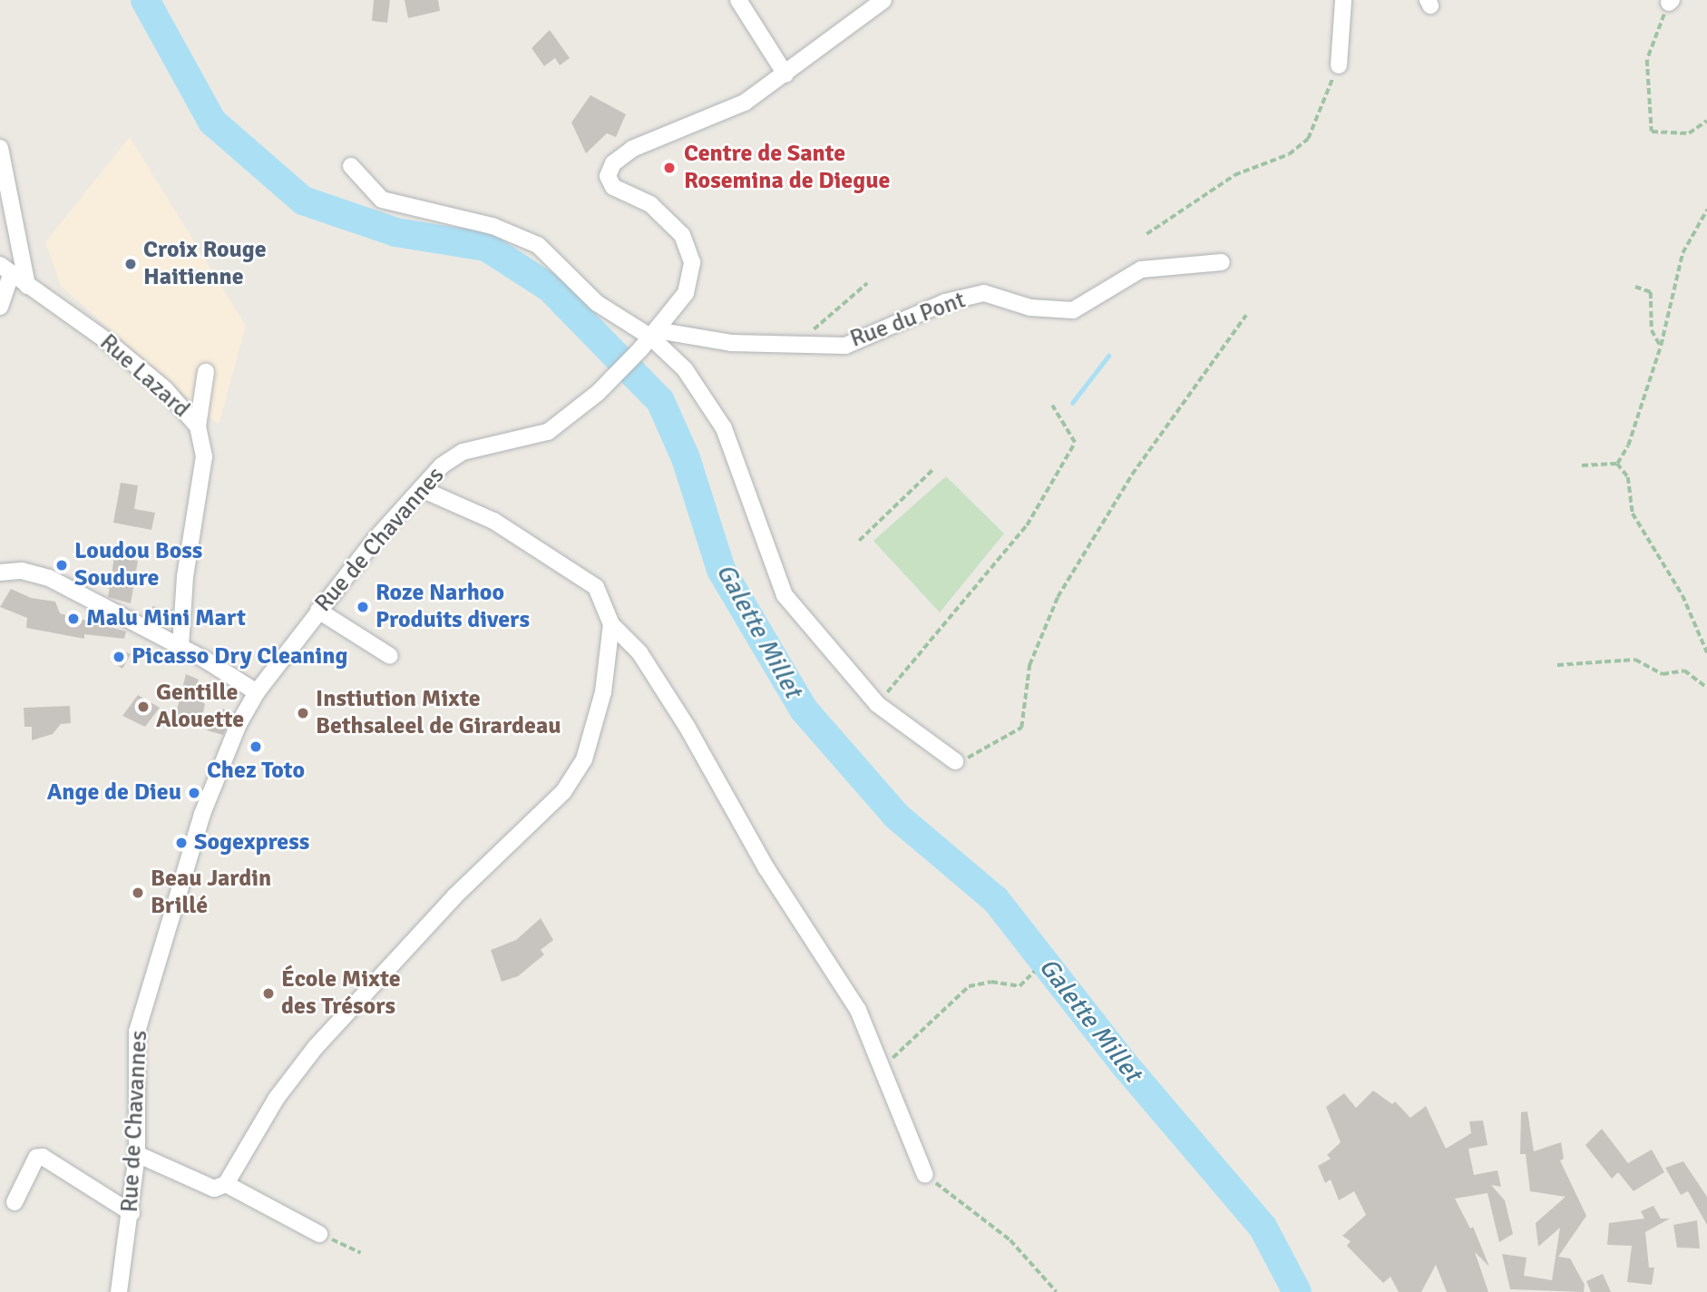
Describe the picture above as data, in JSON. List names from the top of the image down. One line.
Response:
{"streets":{"street":["Rue du Pont","Rue Lazard","Rue de Chavannes"]},"crossings":[["Rue du Pont","Rue de Chavannes"]],"water":["Galette Millet"],"places":["Centre de Sante Rosemina de Diegue","Croix Rouge Haitienne","Loudou Boss Soudure","Roze Narhoo Produits divers","Malu Mini Mart","Picasso Dry Cleaning","Gentille Alouette","Instiution Mixte Bethsaleel de Girardeau","Chez Toto","Ange de Dieu","Sogexpress","Beau Jardin Brillé","École Mixte des Trésors"]}
